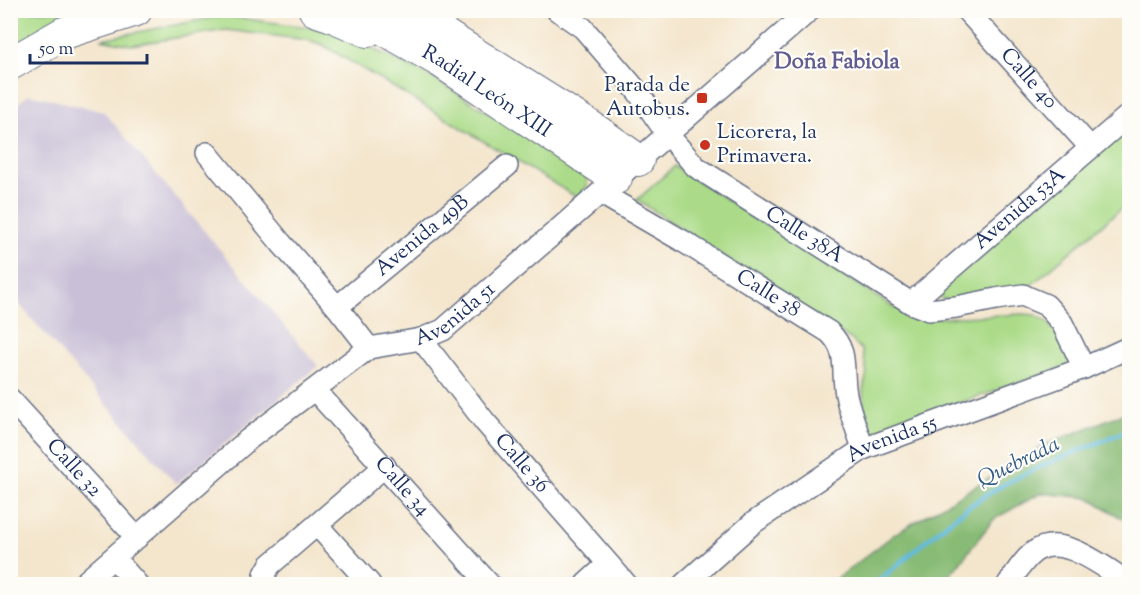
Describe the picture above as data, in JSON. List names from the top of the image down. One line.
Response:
{"streets":{"highway":["Radial León XIII"],"street":["Calle 40","Avenida 53A","Calle 38A","Avenida 49B","Calle 38","Avenida 51","Avenida 55","Calle 36","Calle 32","Calle 34"]},"crossings":[["Calle 40","Avenida 53A"],["Radial León XIII","Calle 38"],["Radial León XIII","Avenida 51"],["Avenida 53A","Calle 38A"],["Calle 38A","Avenida 51"],["Calle 38A","Avenida 55"],["Calle 38","Avenida 51"],["Calle 38","Avenida 55"],["Avenida 51","Calle 36"],["Avenida 51","Calle 32"],["Avenida 51","Calle 34"]],"districts":["Doña Fabiola"],"water":["Quebrada"],"places":{"transit":["Parada de Autobus."],"other":["Licorera, la Primavera."]},"scale_bar":"50 m"}
